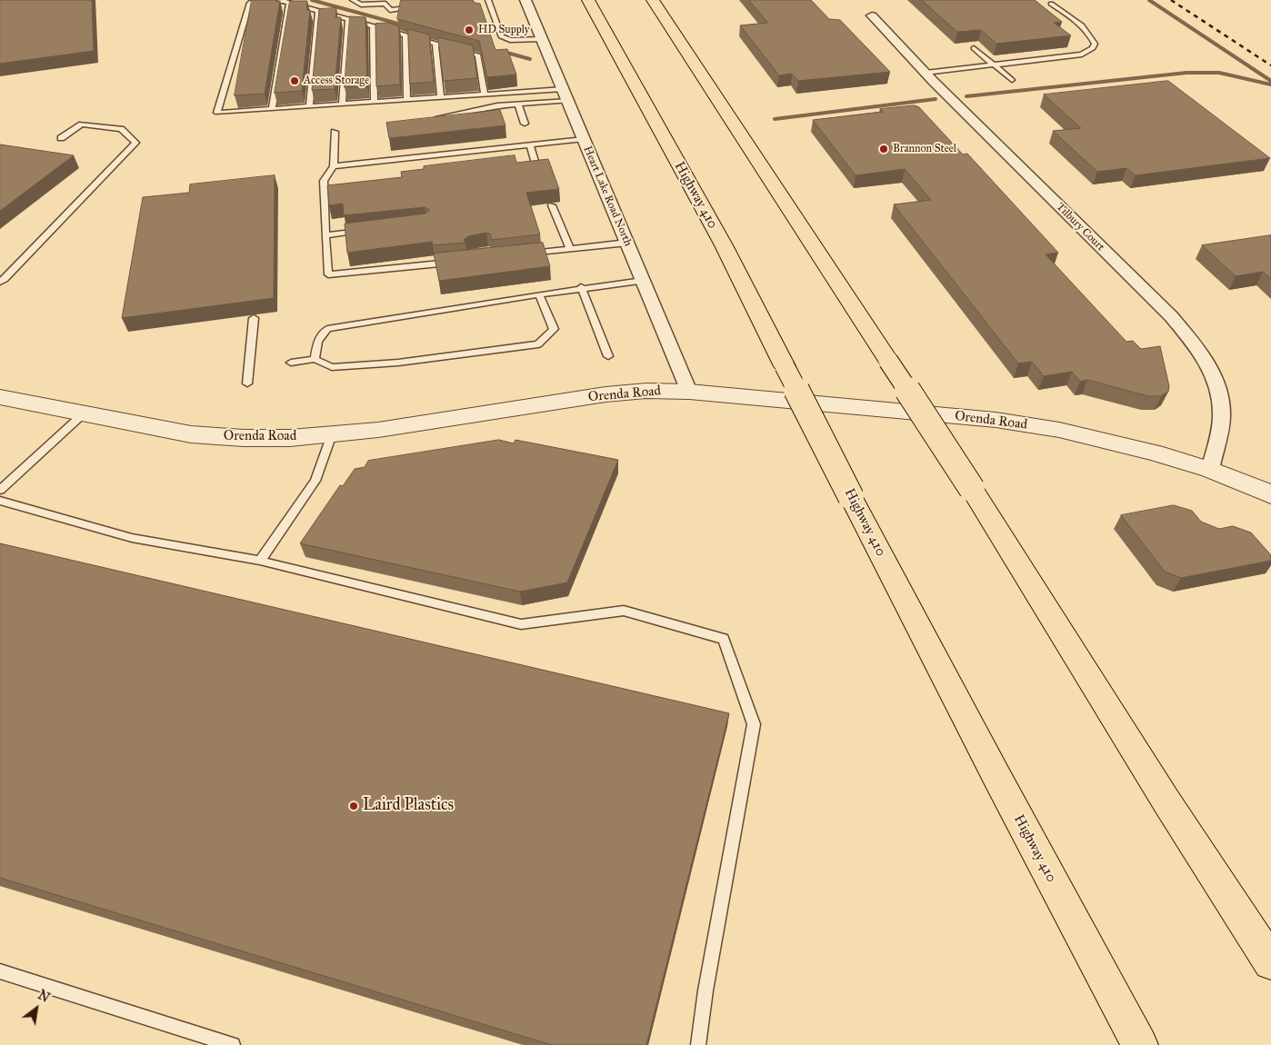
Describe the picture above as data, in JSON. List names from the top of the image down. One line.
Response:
{"streets":{"highway":["Highway 410"],"street":["Heart Lake Road North","Tilbury Court","Orenda Road"]},"crossings":[["Heart Lake Road North","Orenda Road"],["Tilbury Court","Orenda Road"]],"places":["HD Supply","Access Storage","Brannon Steel","Laird Plastics"],"north":"top right"}
